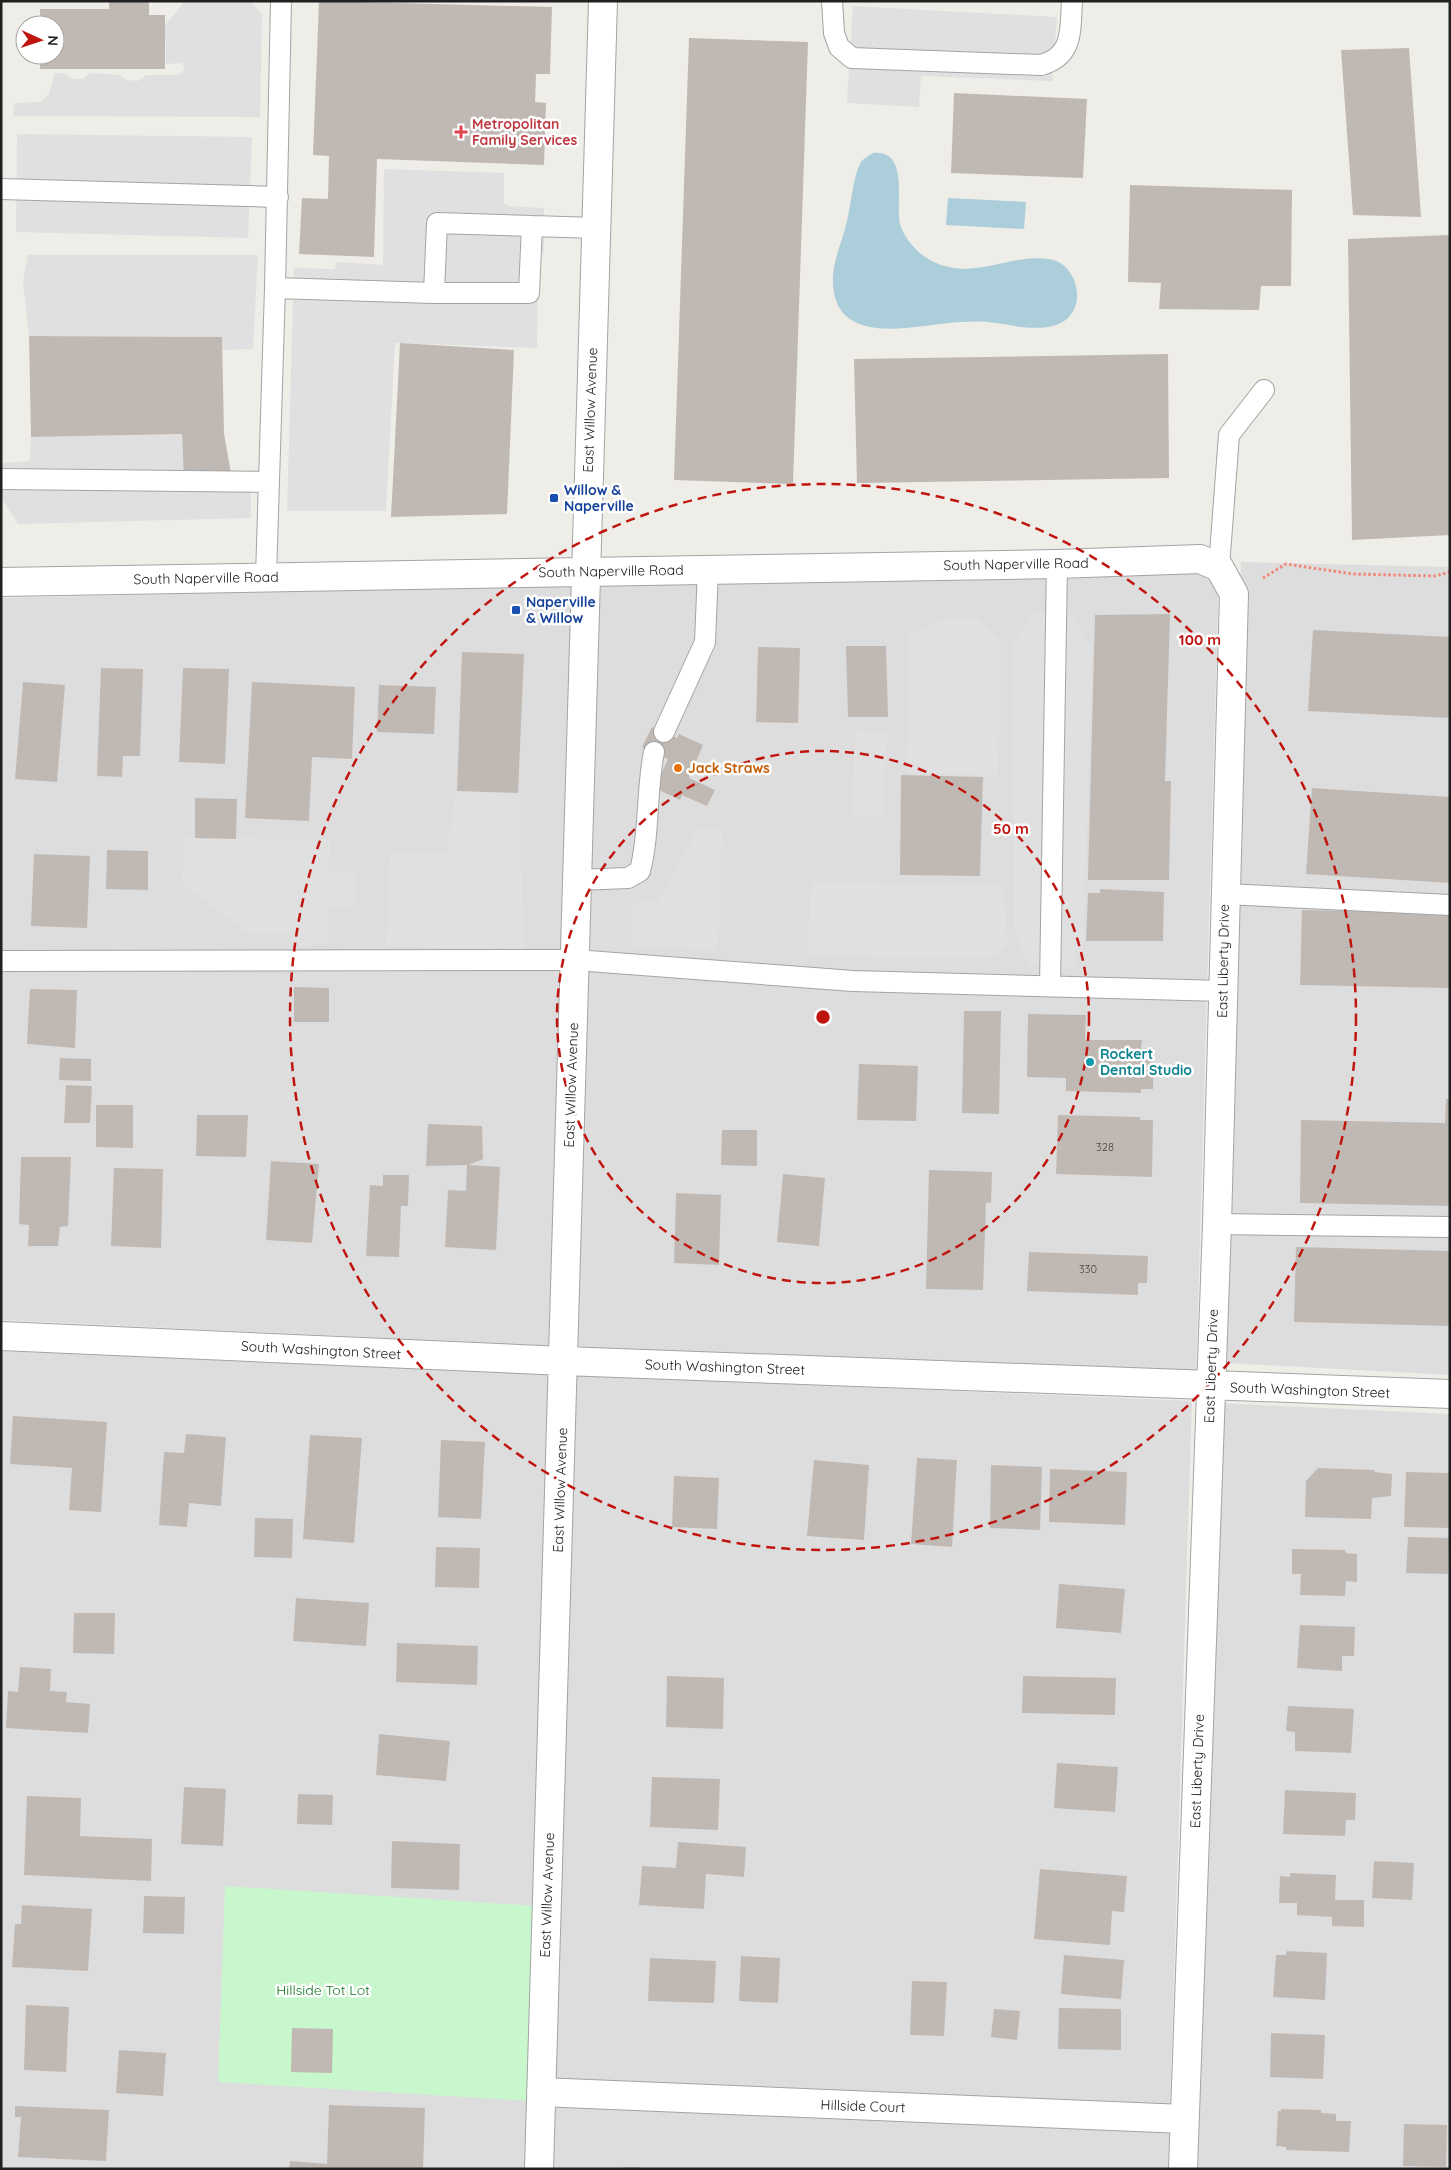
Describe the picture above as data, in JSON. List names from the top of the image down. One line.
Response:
{"streets":{"street":["East Willow Avenue","South Naperville Road","East Liberty Drive","South Washington Street","Hillside Court"]},"crossings":[["East Willow Avenue","South Naperville Road"],["East Willow Avenue","South Washington Street"],["East Willow Avenue","Hillside Court"],["East Liberty Drive","South Washington Street"],["East Liberty Drive","Hillside Court"]],"parks":["Hillside Tot Lot"],"places":{"health":["Metropolitan Family Services"],"transit":["Willow & Naperville","Naperville & Willow"],"other":["Jack Straws","Rockert Dental Studio"]},"house_numbers":["328","330"],"north":"right","rings":["100 m","50 m"]}
